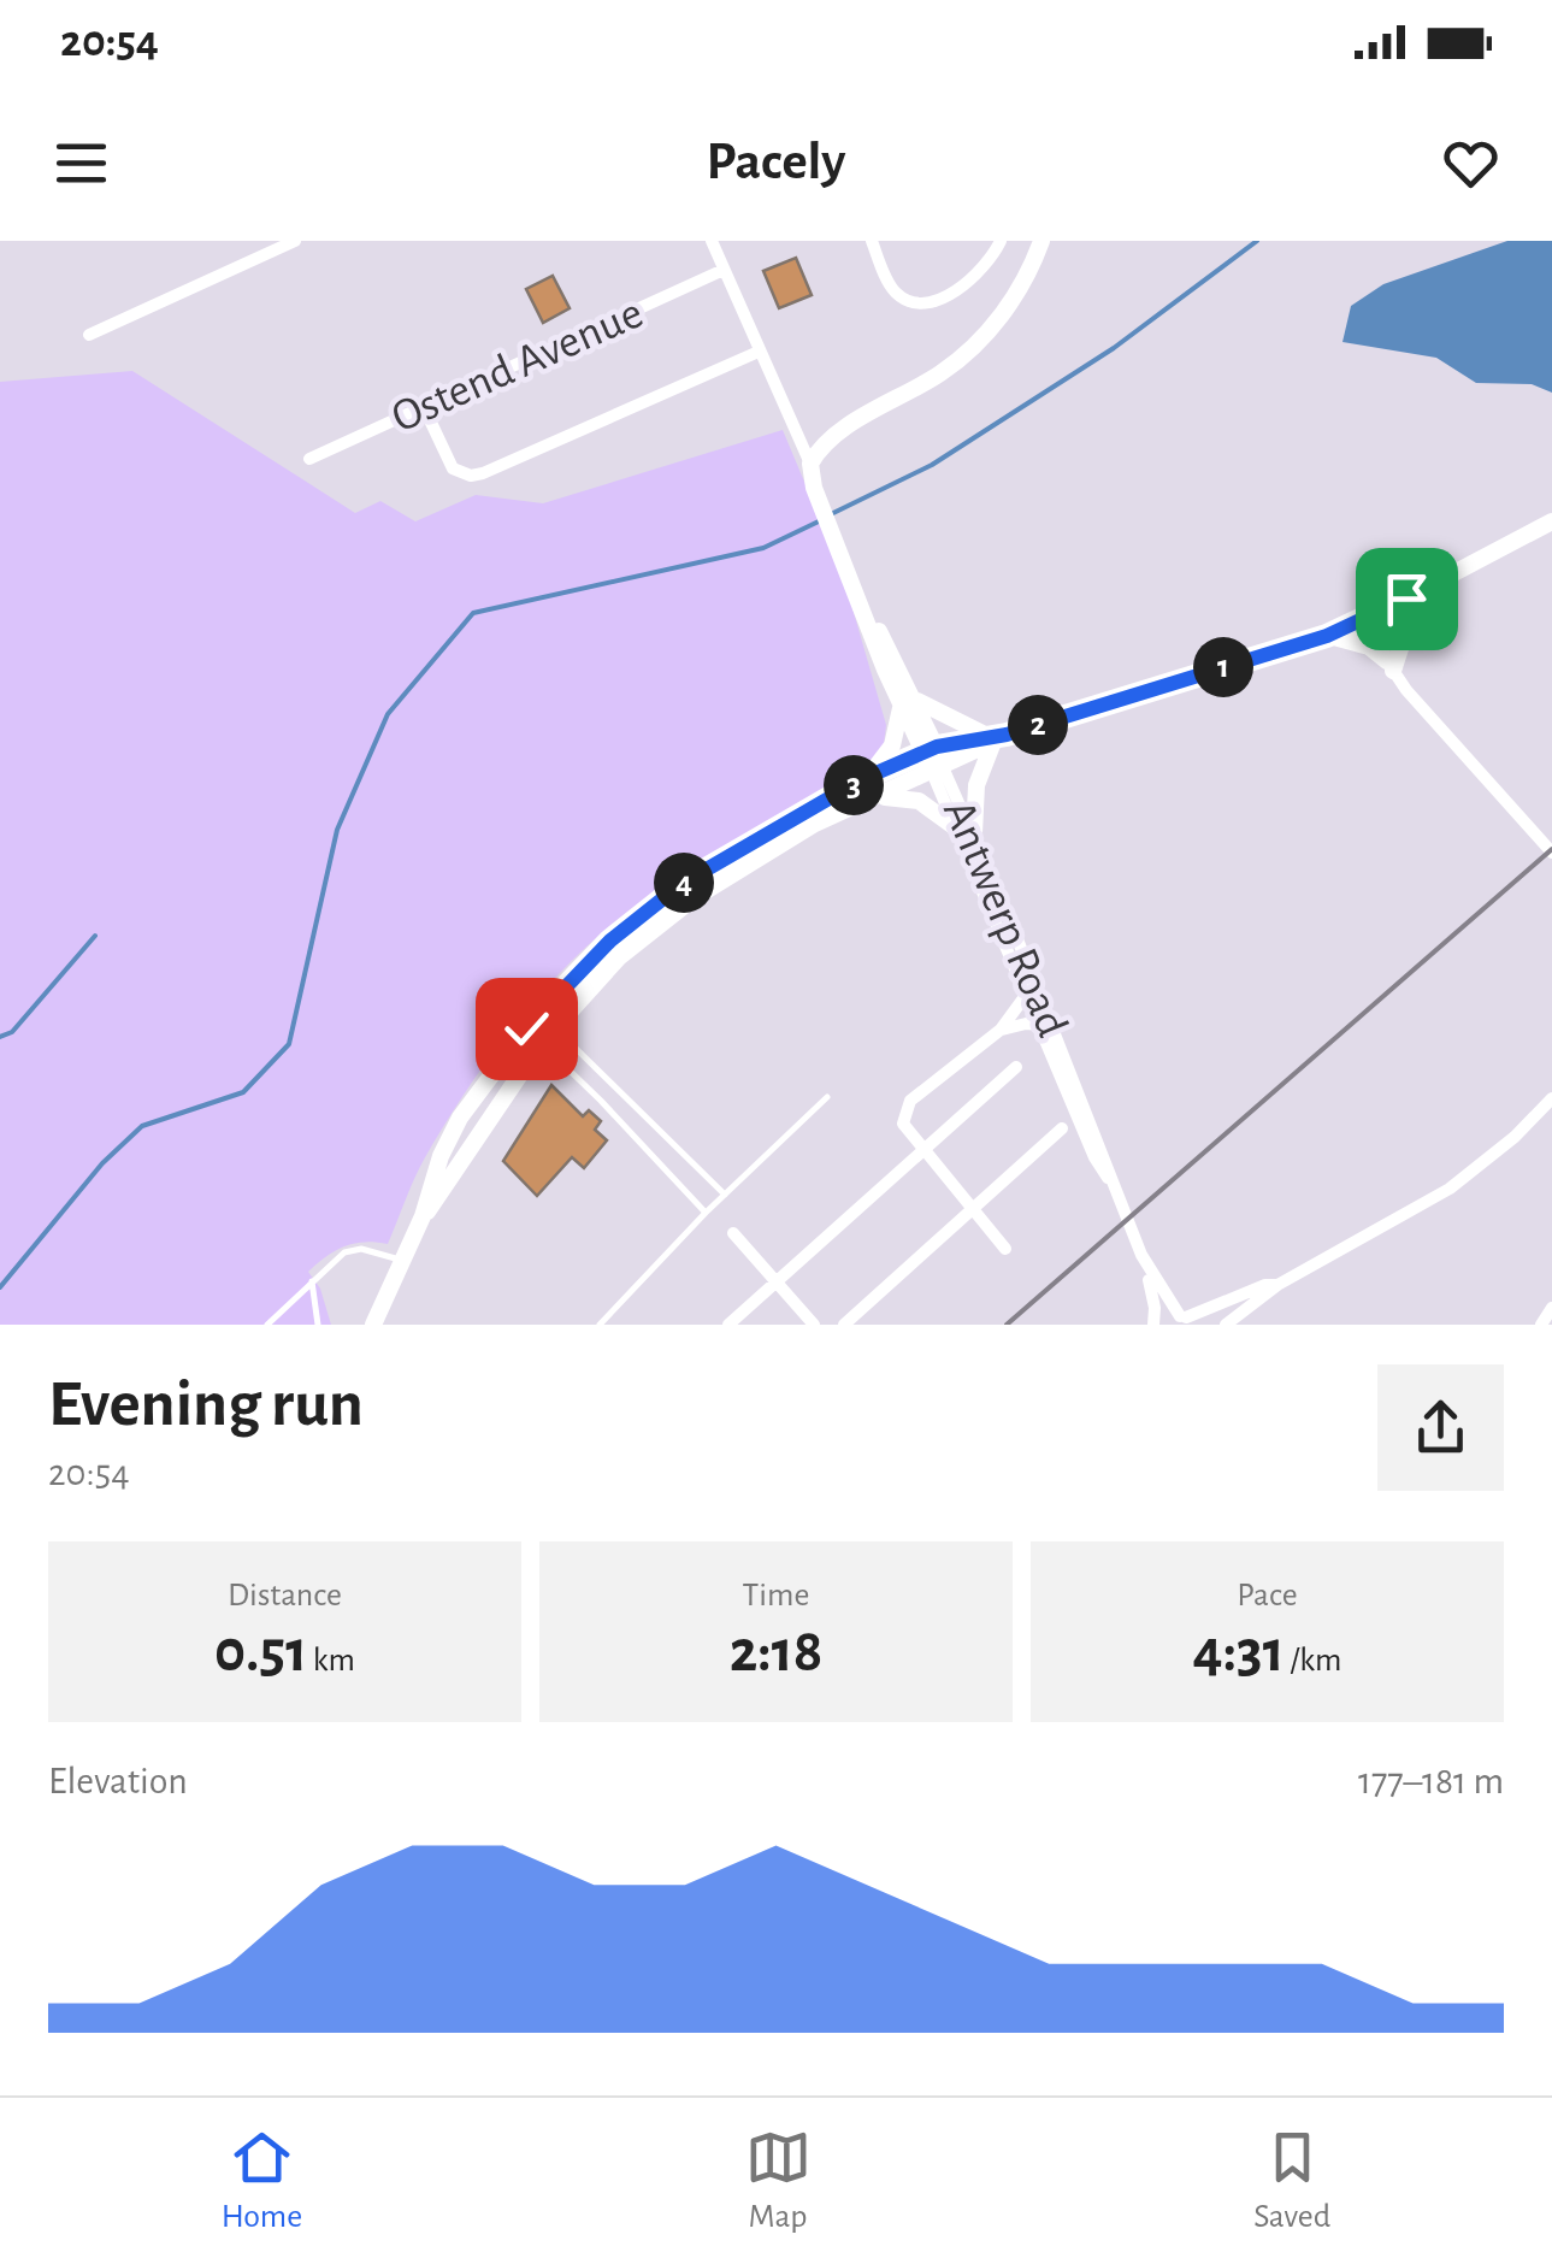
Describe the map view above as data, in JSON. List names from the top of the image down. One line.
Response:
{"streets":{"main road":["Antwerp Road"],"street":["Ostend Avenue"]},"page":{"status":"20:54","header":"Pacely","pins":["1","2","3","4"],"heading":["Evening run","20:54"],"stats":[["Distance","0.51 km"],["Time","2:18"],["Pace","4:31 /km"]],"chart":["Elevation","177–181 m"],"tabs":["Home","Map","Saved"]}}
